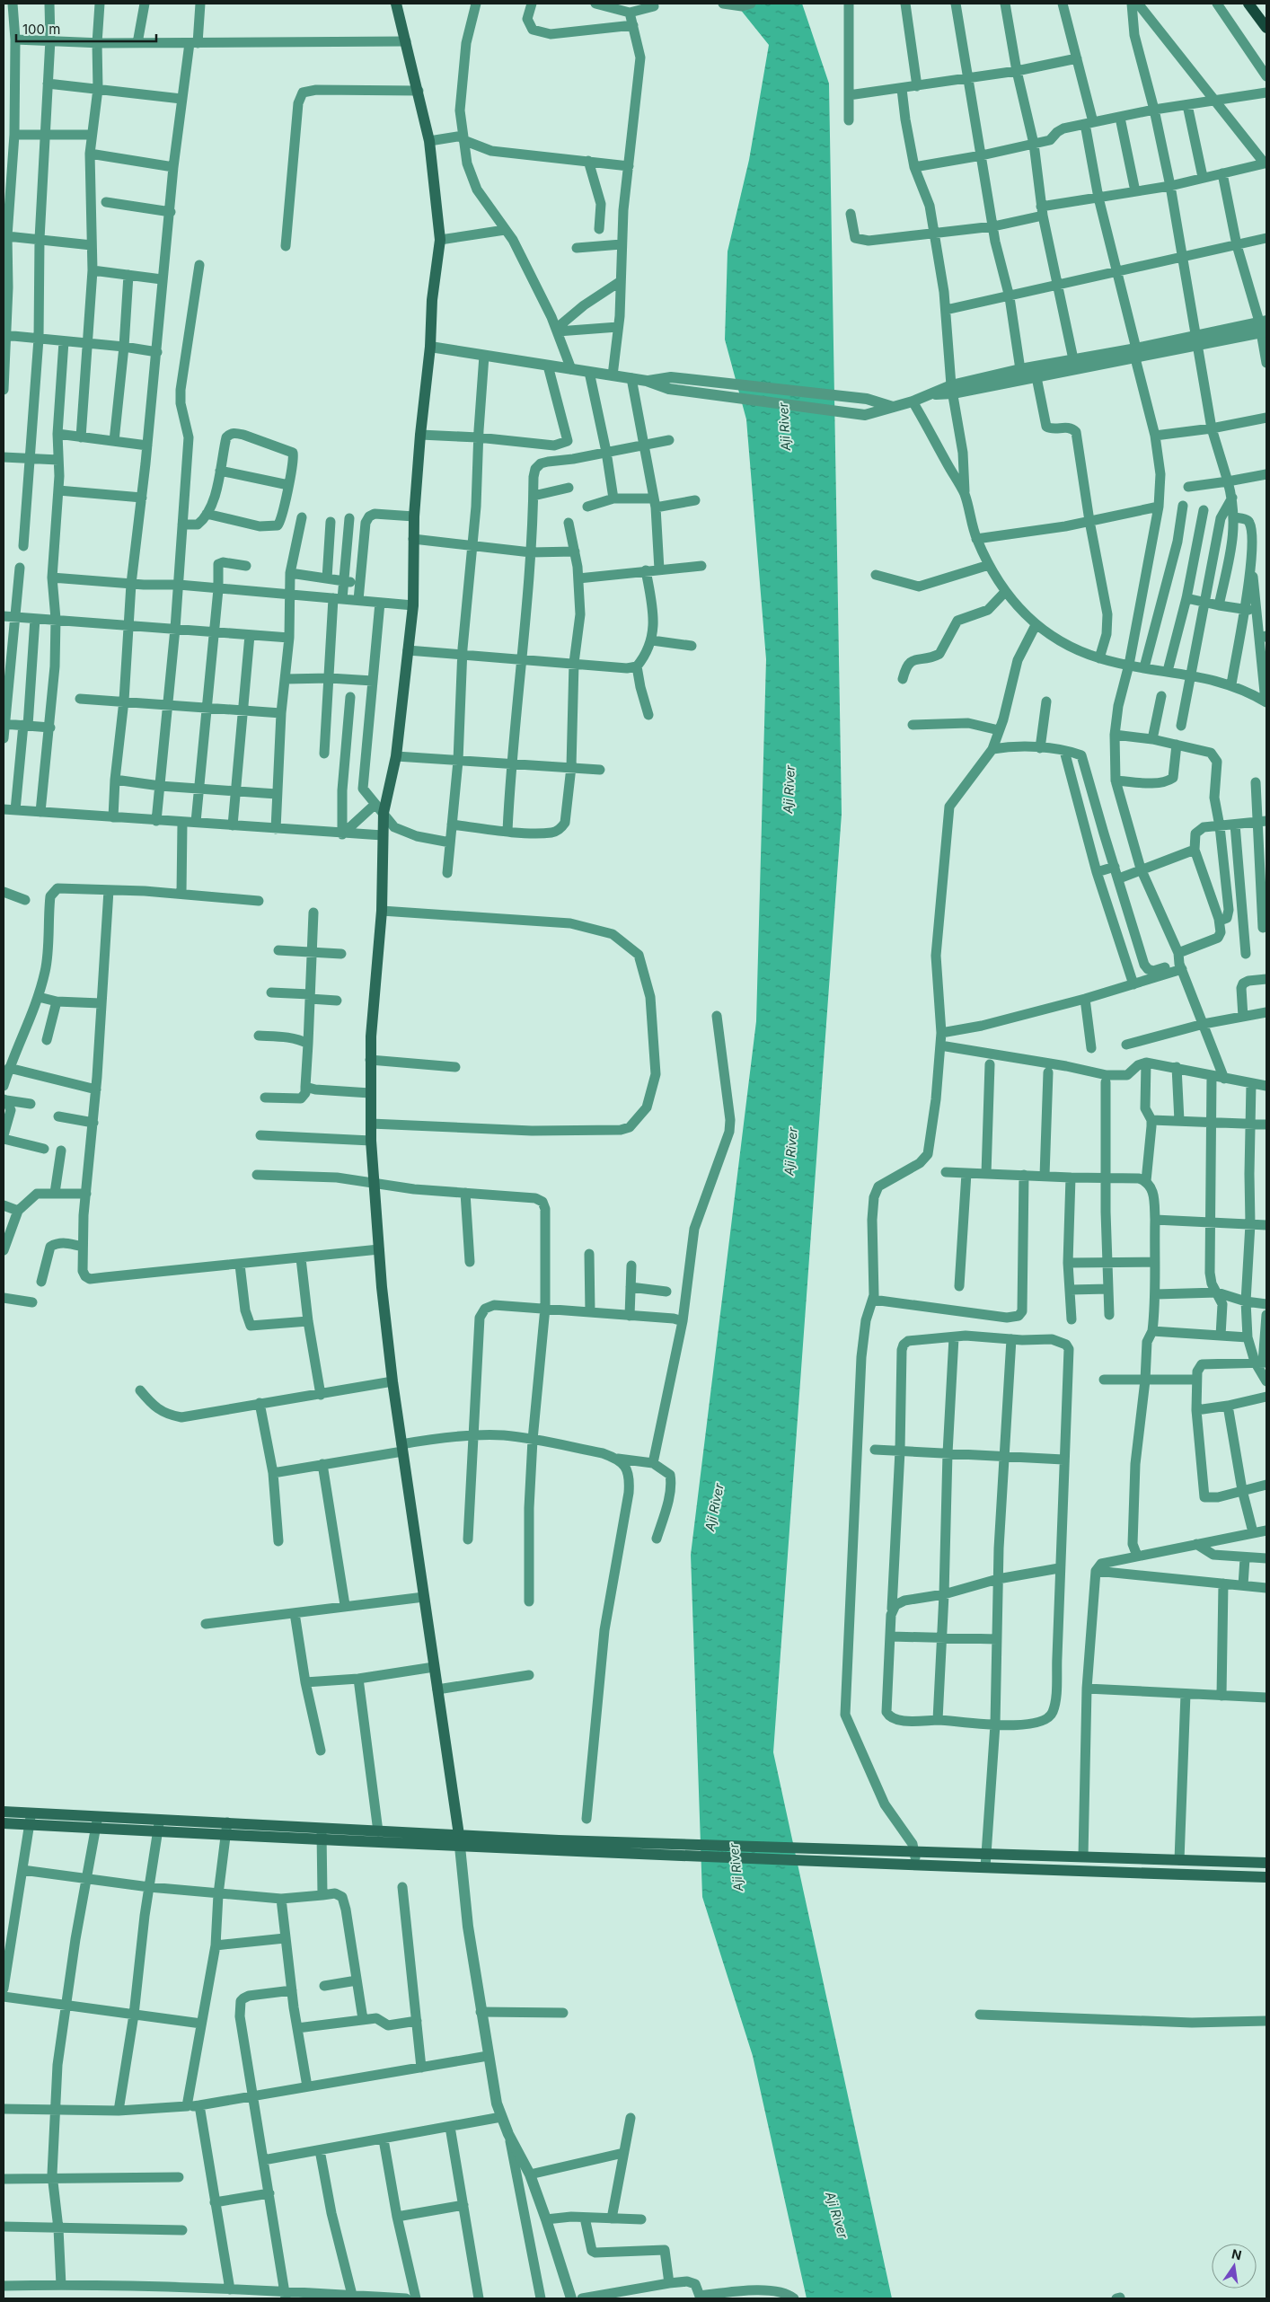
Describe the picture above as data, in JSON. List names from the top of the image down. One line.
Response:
{"water":["Aji River"],"scale_bar":"100 m","north":"top"}
